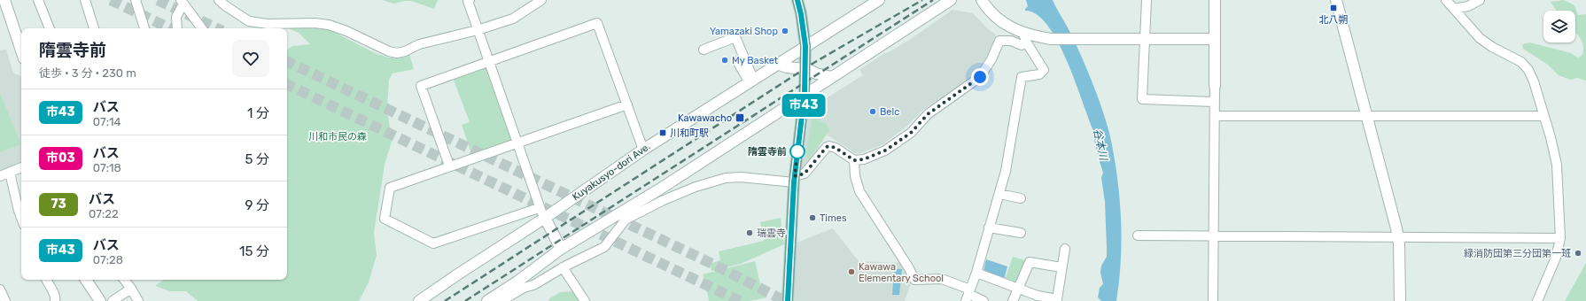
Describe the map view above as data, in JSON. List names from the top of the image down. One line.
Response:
{"streets":{"street":["Kuyakusyo-dori Ave."]},"water":["谷本川"],"parks":["川和市民の森"],"places":{"transit":["北八朔","Kawawacho","川和町駅"],"other":["Yamazaki Shop","My Basket","Belc","隋雲寺前","Times","瑞雲寺","緑消防団第三分団第一班","Kawawa Elementary School"]},"lines":["bus line 市43"],"page":{"on_map":"市43","heading":["隋雲寺前","徒歩 · 3 分 · 230 m"],"list":[{"mark":"市43","name":"バス","note":"07:14","value":"1 分"},{"mark":"市03","name":"バス","note":"07:18","value":"5 分"},{"mark":"73","name":"バス","note":"07:22","value":"9 分"},{"mark":"市43","name":"バス","note":"07:28","value":"15 分"}]}}
